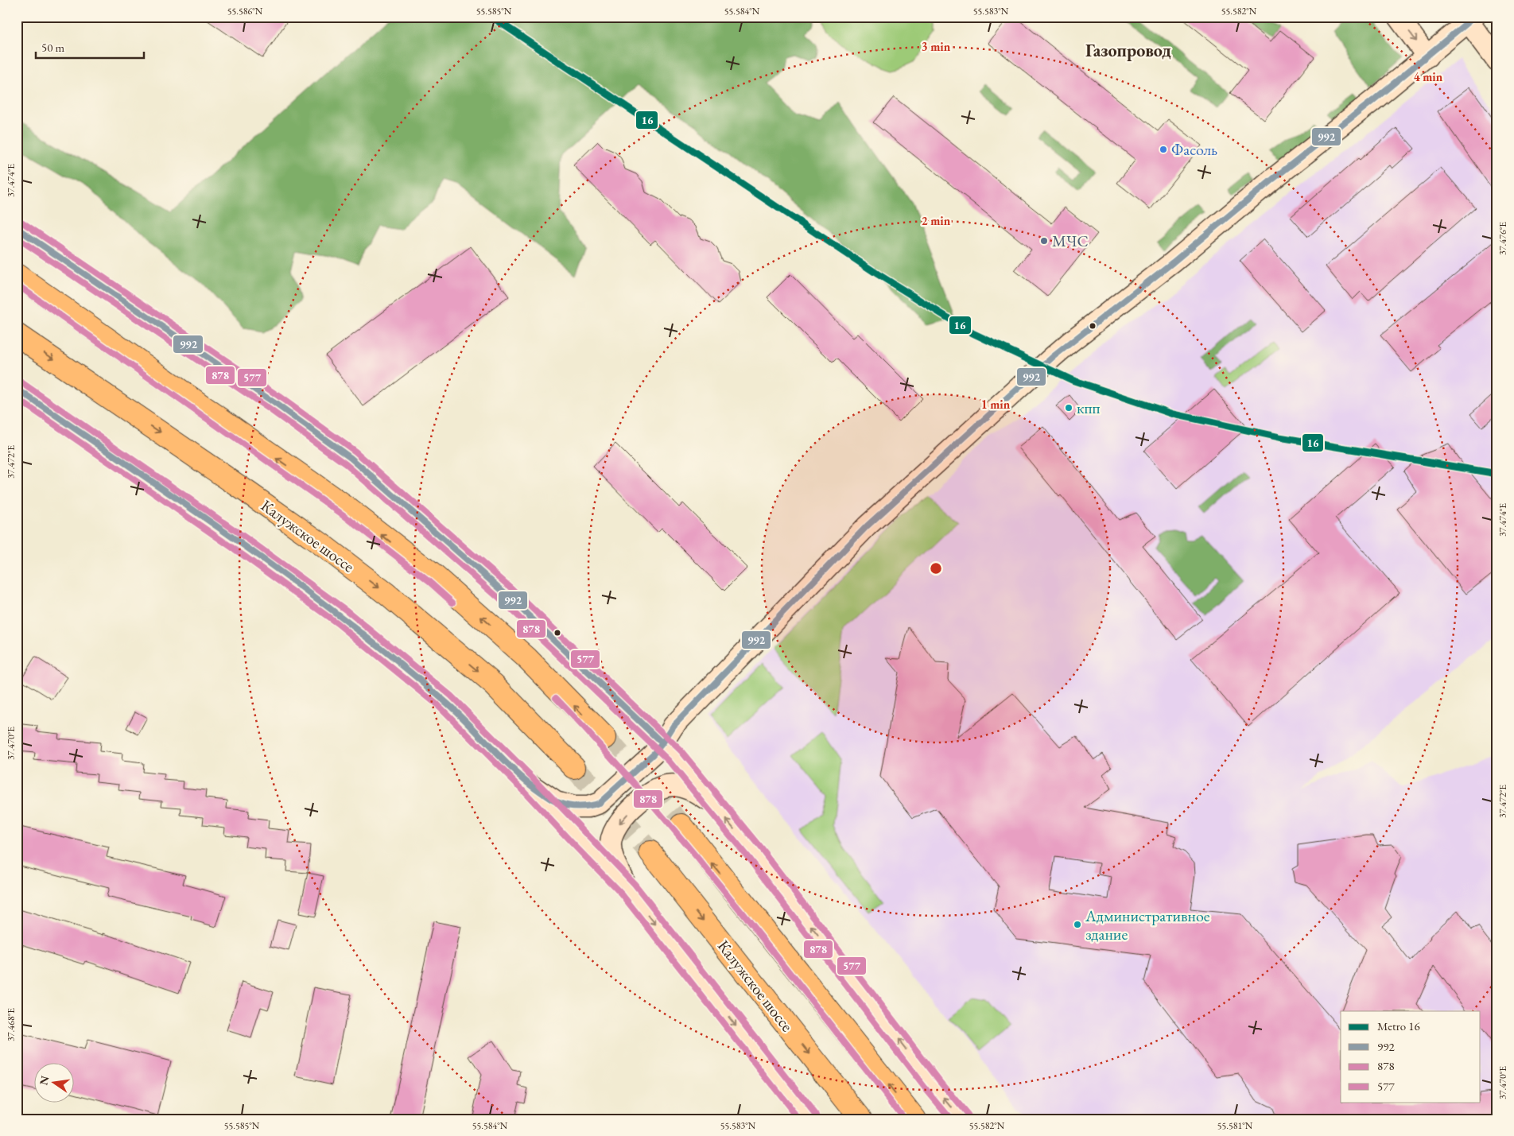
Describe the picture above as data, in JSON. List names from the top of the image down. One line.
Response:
{"streets":{"highway":["Калужское шоссе"]},"districts":["Газопровод"],"places":["Фасоль","МЧС","кпп","Административное здание"],"lines":["metro line 16","transit line 992","transit line 577","transit line 878"],"legend":["Metro 16","992","878","577"],"scale_bar":"50 m","north":"left","coordinates":["55.586°N","55.585°N","55.584°N","55.583°N","55.582°N","37.474°E","37.476°E","37.472°E","37.470°E","37.468°E","55.581°N"],"rings":["3 min","4 min","2 min","1 min"]}
